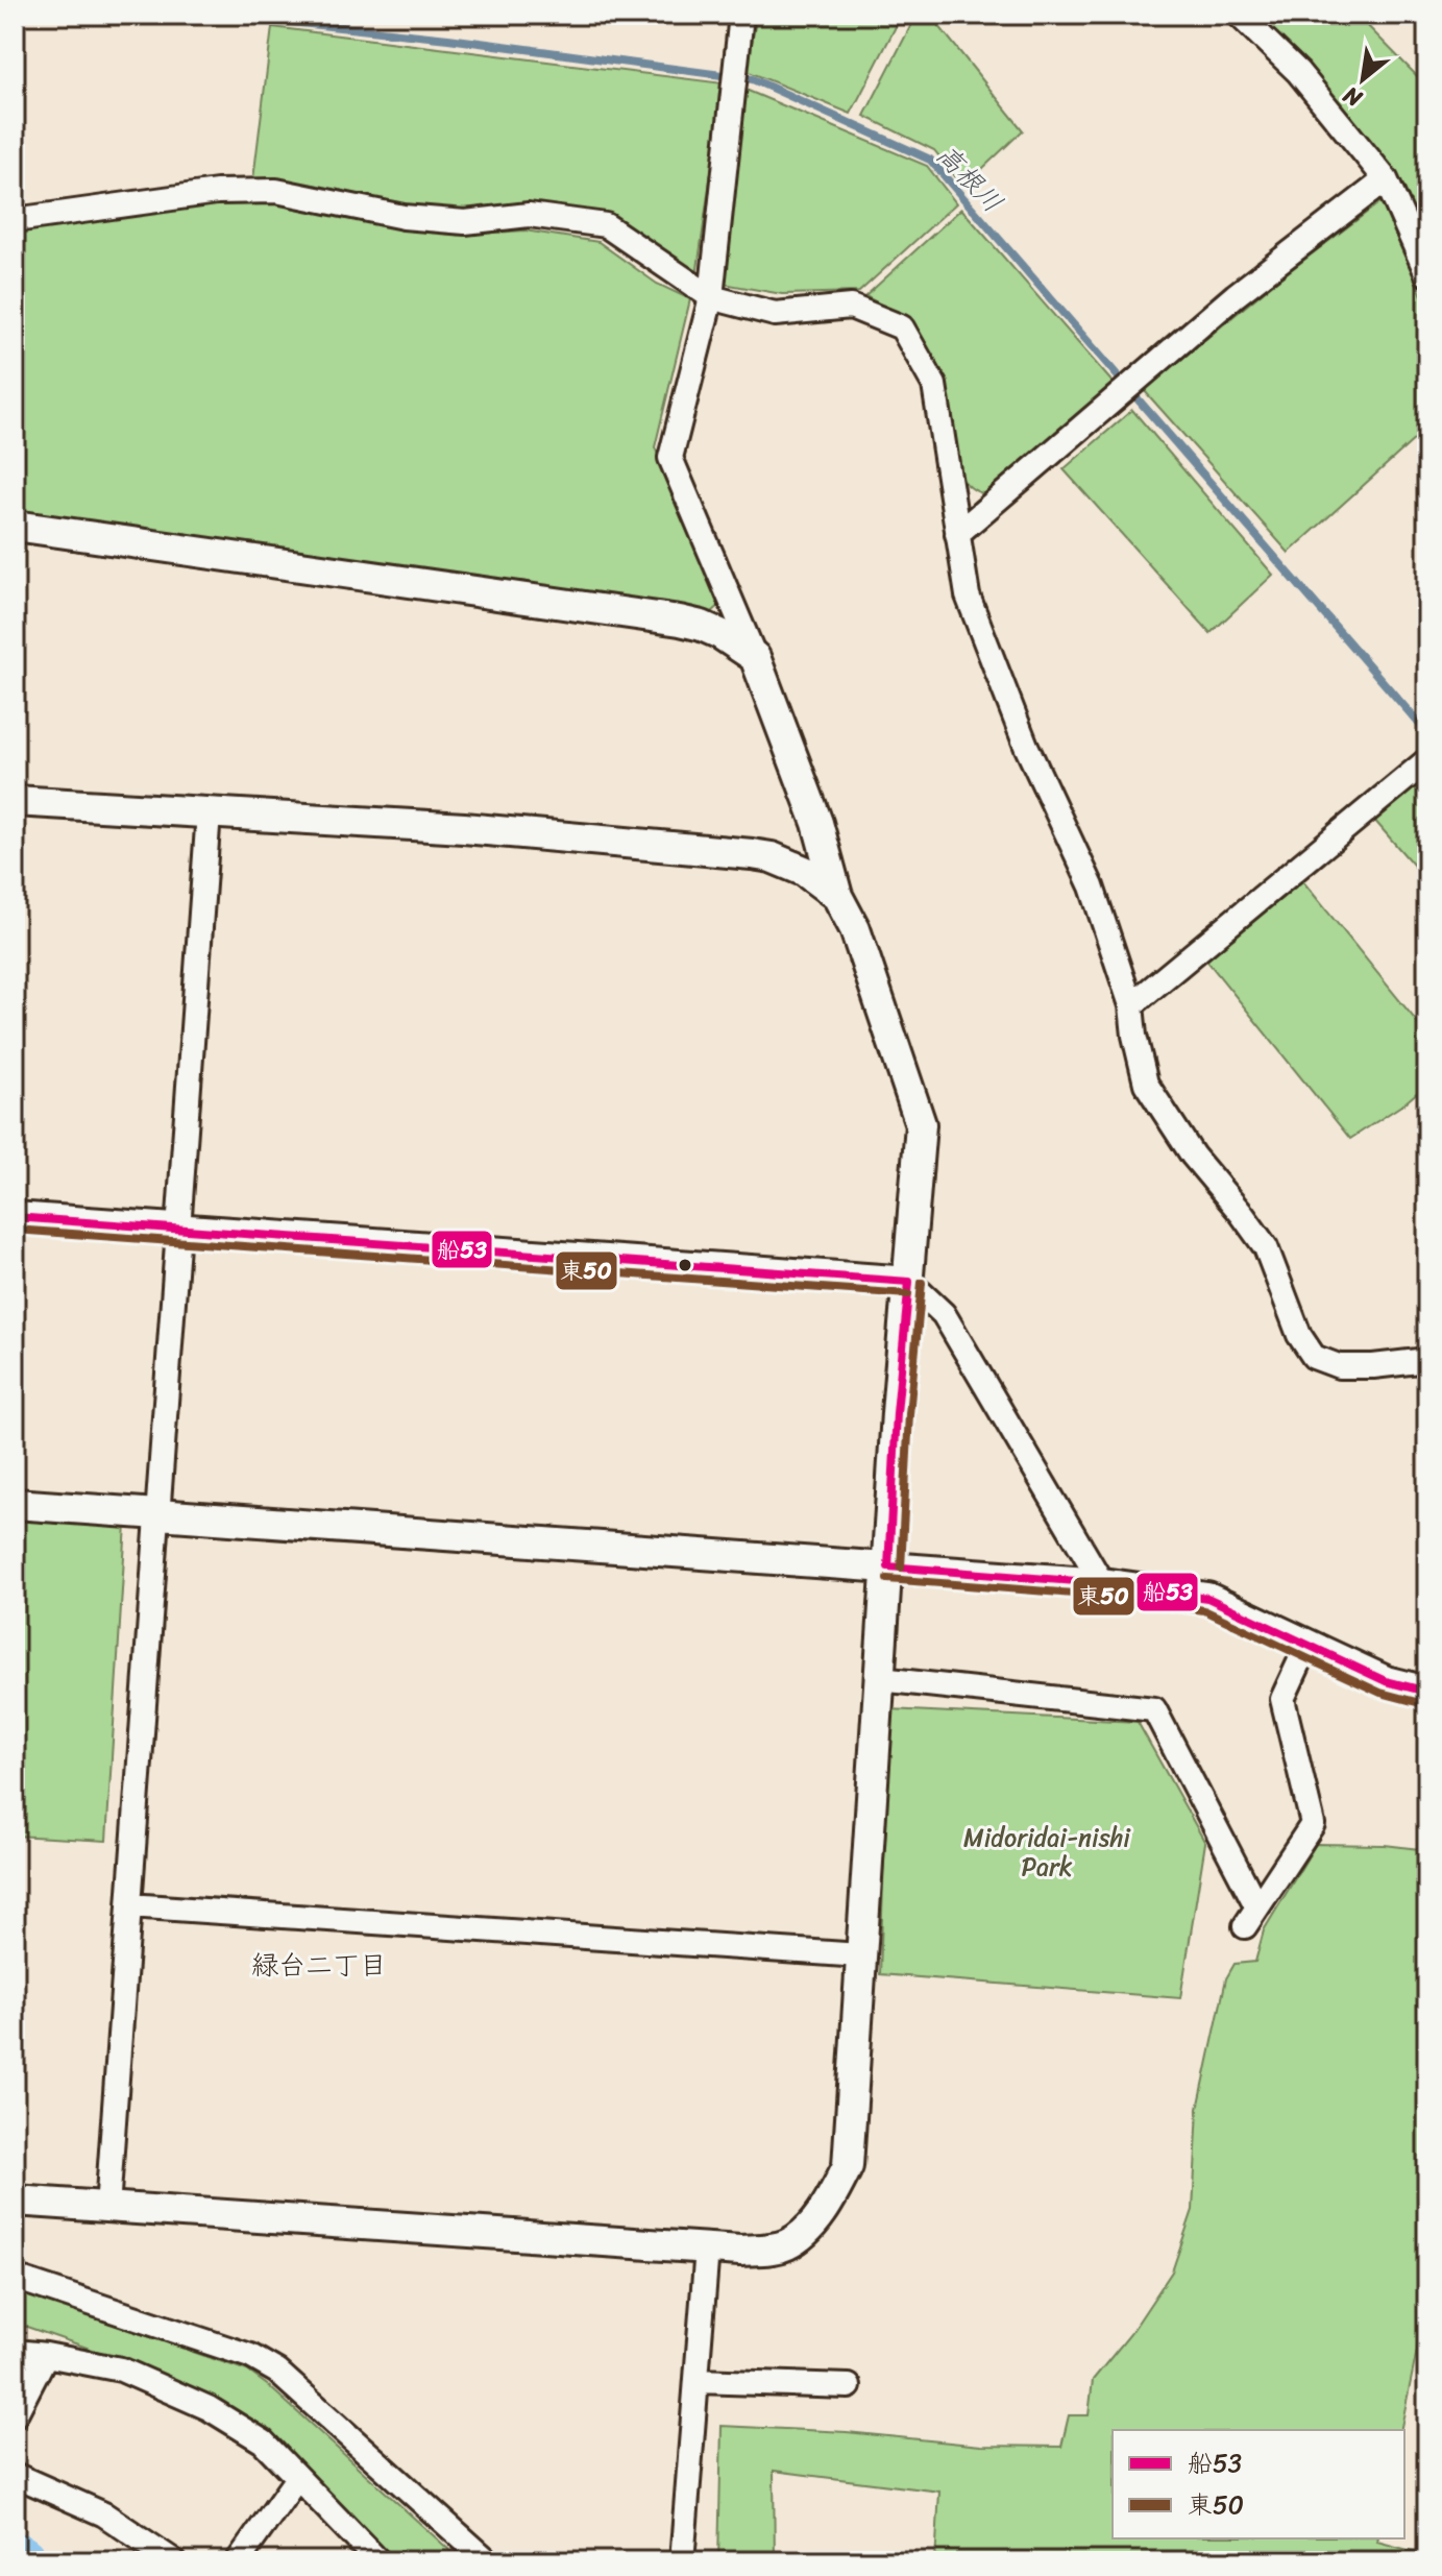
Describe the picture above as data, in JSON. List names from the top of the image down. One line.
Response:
{"districts":["緑台二丁目"],"water":["高根川"],"parks":["Midoridai-nishi Park"],"lines":["transit line 船53","transit line 東50"],"legend":["船53","東50"],"north":"bottom left"}
